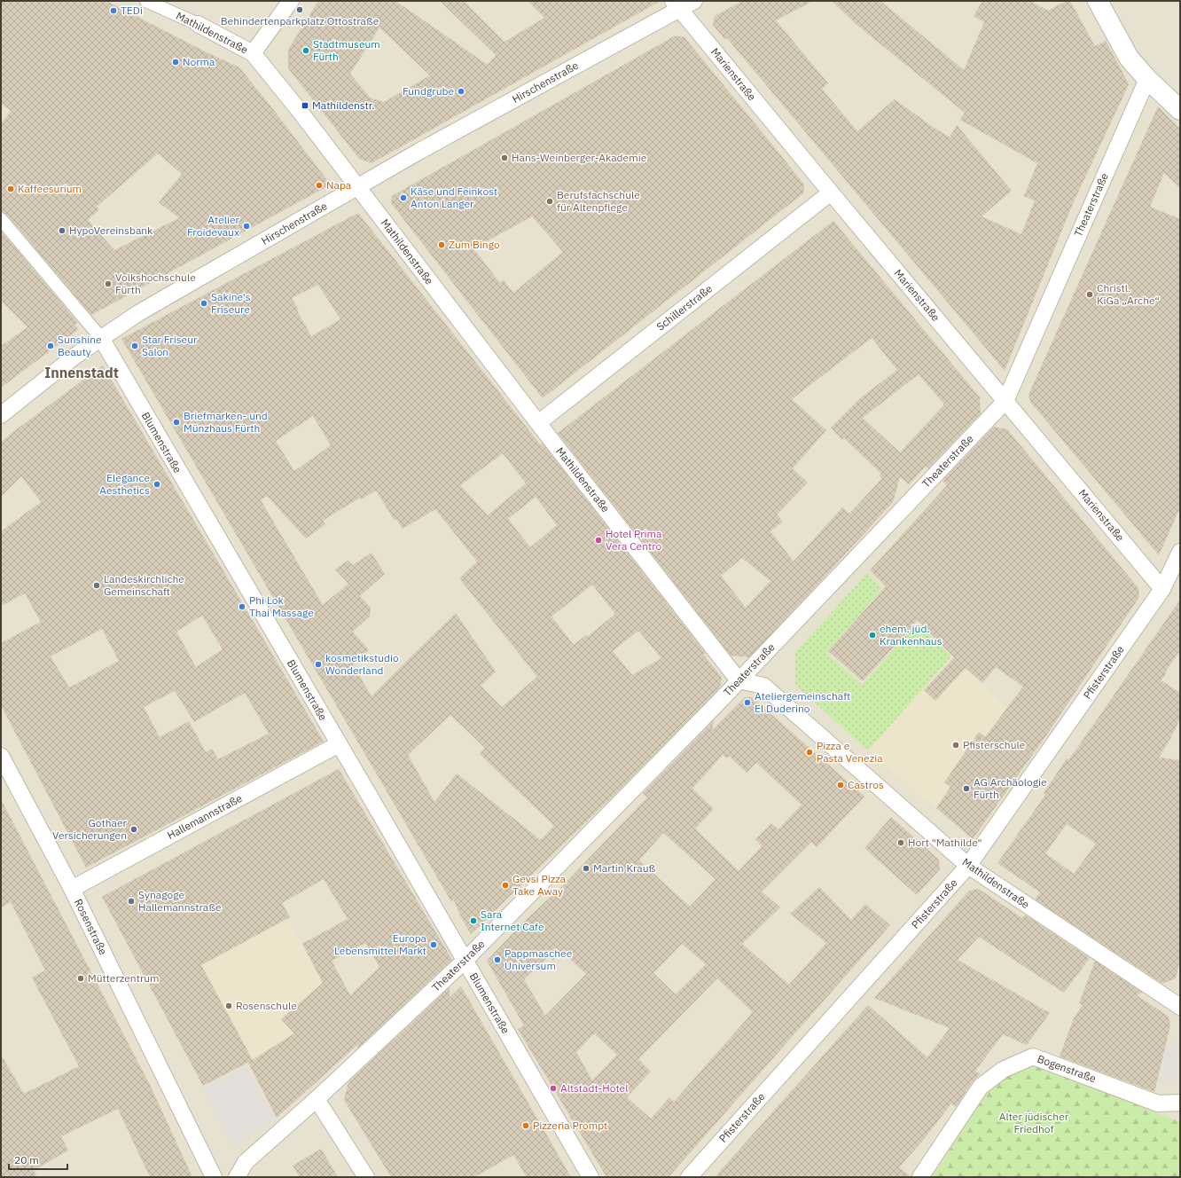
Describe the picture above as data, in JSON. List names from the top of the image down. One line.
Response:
{"streets":{"street":["Mathildenstraße","Marienstraße","Hirschenstraße","Theaterstraße","Schillerstraße","Blumenstraße","Pfisterstraße","Hallemannstraße","Rosenstraße","Bogenstraße"]},"crossings":[["Mathildenstraße","Hirschenstraße"],["Mathildenstraße","Theaterstraße"],["Mathildenstraße","Schillerstraße"],["Mathildenstraße","Pfisterstraße"],["Marienstraße","Hirschenstraße"],["Marienstraße","Theaterstraße"],["Marienstraße","Schillerstraße"],["Marienstraße","Pfisterstraße"],["Hirschenstraße","Blumenstraße"],["Theaterstraße","Blumenstraße"],["Blumenstraße","Hallemannstraße"],["Hallemannstraße","Rosenstraße"]],"districts":["Innenstadt"],"parks":["Alter jüdischer Friedhof"],"places":{"other":["Behindertenparkplatz Ottostraße","TEDi","Stadtmuseum Fürth","Norma","Fundgrube","Hans-Weinberger-Akademie","Napa","Kaffeesurium","Käse und Feinkost Anton Langer","Berufsfachschule für Altenpflege","Atelier Froidevaux","HypoVereinsbank","Zum Bingo","Volkshochschule Fürth","Christl. KiGa „Arche“","Sakine's Friseure","Sunshine Beauty","Star Friseur Salon","Briefmarken- und Münzhaus Fürth","Elegance Aesthetics","Hotel Prima Vera Centro","Landeskirchliche Gemeinschaft","Phi Lok Thai Massage","ehem. jüd. Krankenhaus","kosmetikstudio Wonderland","Ateliergemeinschaft El Duderino","Pfisterschule","Pizza e Pasta Venezia","Castros","AG Archäologie Fürth","Gothaer Versicherungen","Hort \"Mathilde\"","Martin Krauß","Gevsi Pizza Take Away","Synagoge Hallemannstraße","Sara Internet Cafe","Europa Lebensmittel Markt","Pappmaschee Universum","Mütterzentrum","Rosenschule","Altstadt-Hotel","Pizzeria Prompt"],"transit":["Mathildenstr."]},"scale_bar":"20 m"}
